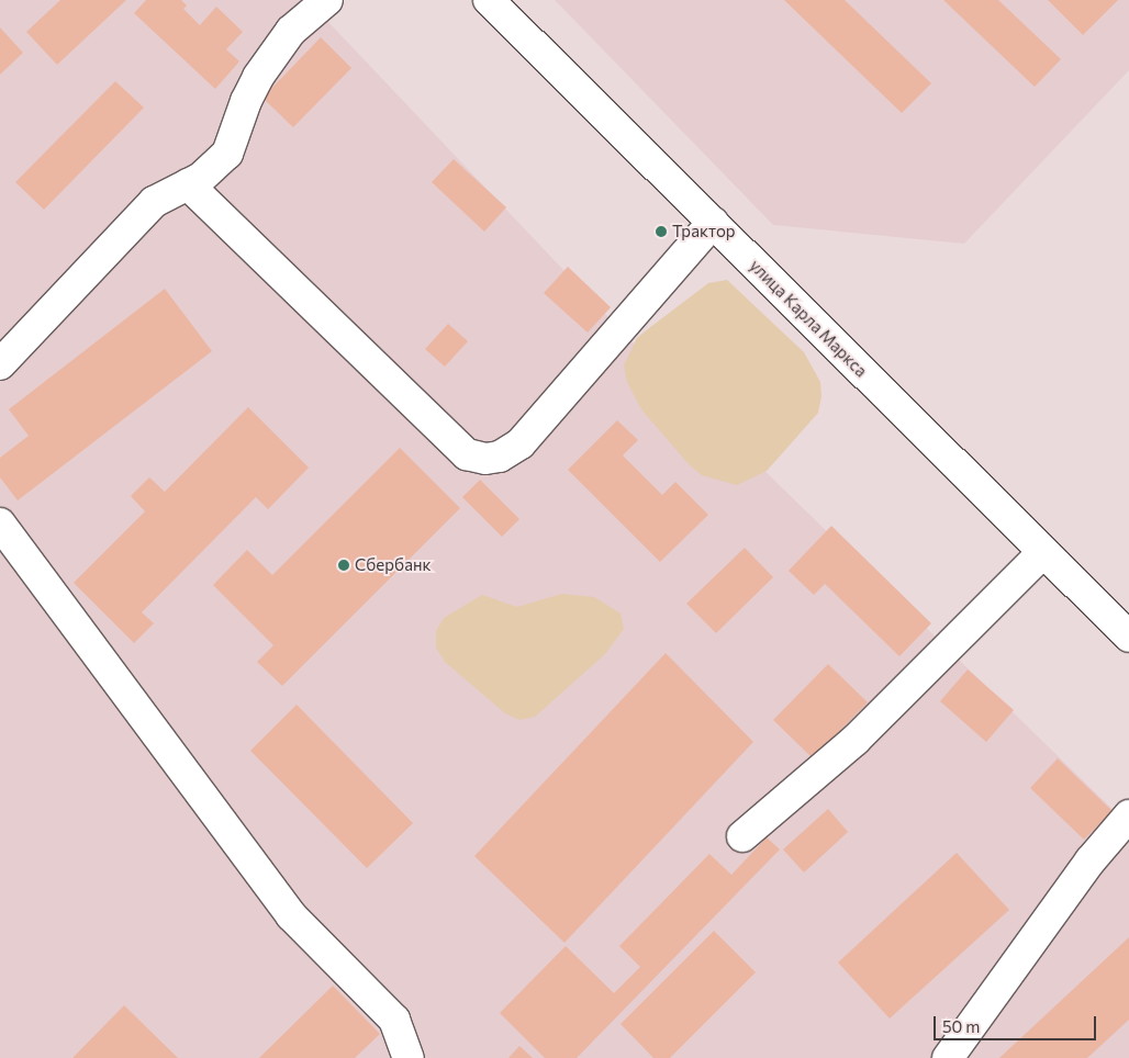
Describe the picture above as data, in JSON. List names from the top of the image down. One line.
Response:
{"streets":{"main road":["улица Карла Маркса"]},"places":["Трактор","Сбербанк"],"scale_bar":"50 m"}
